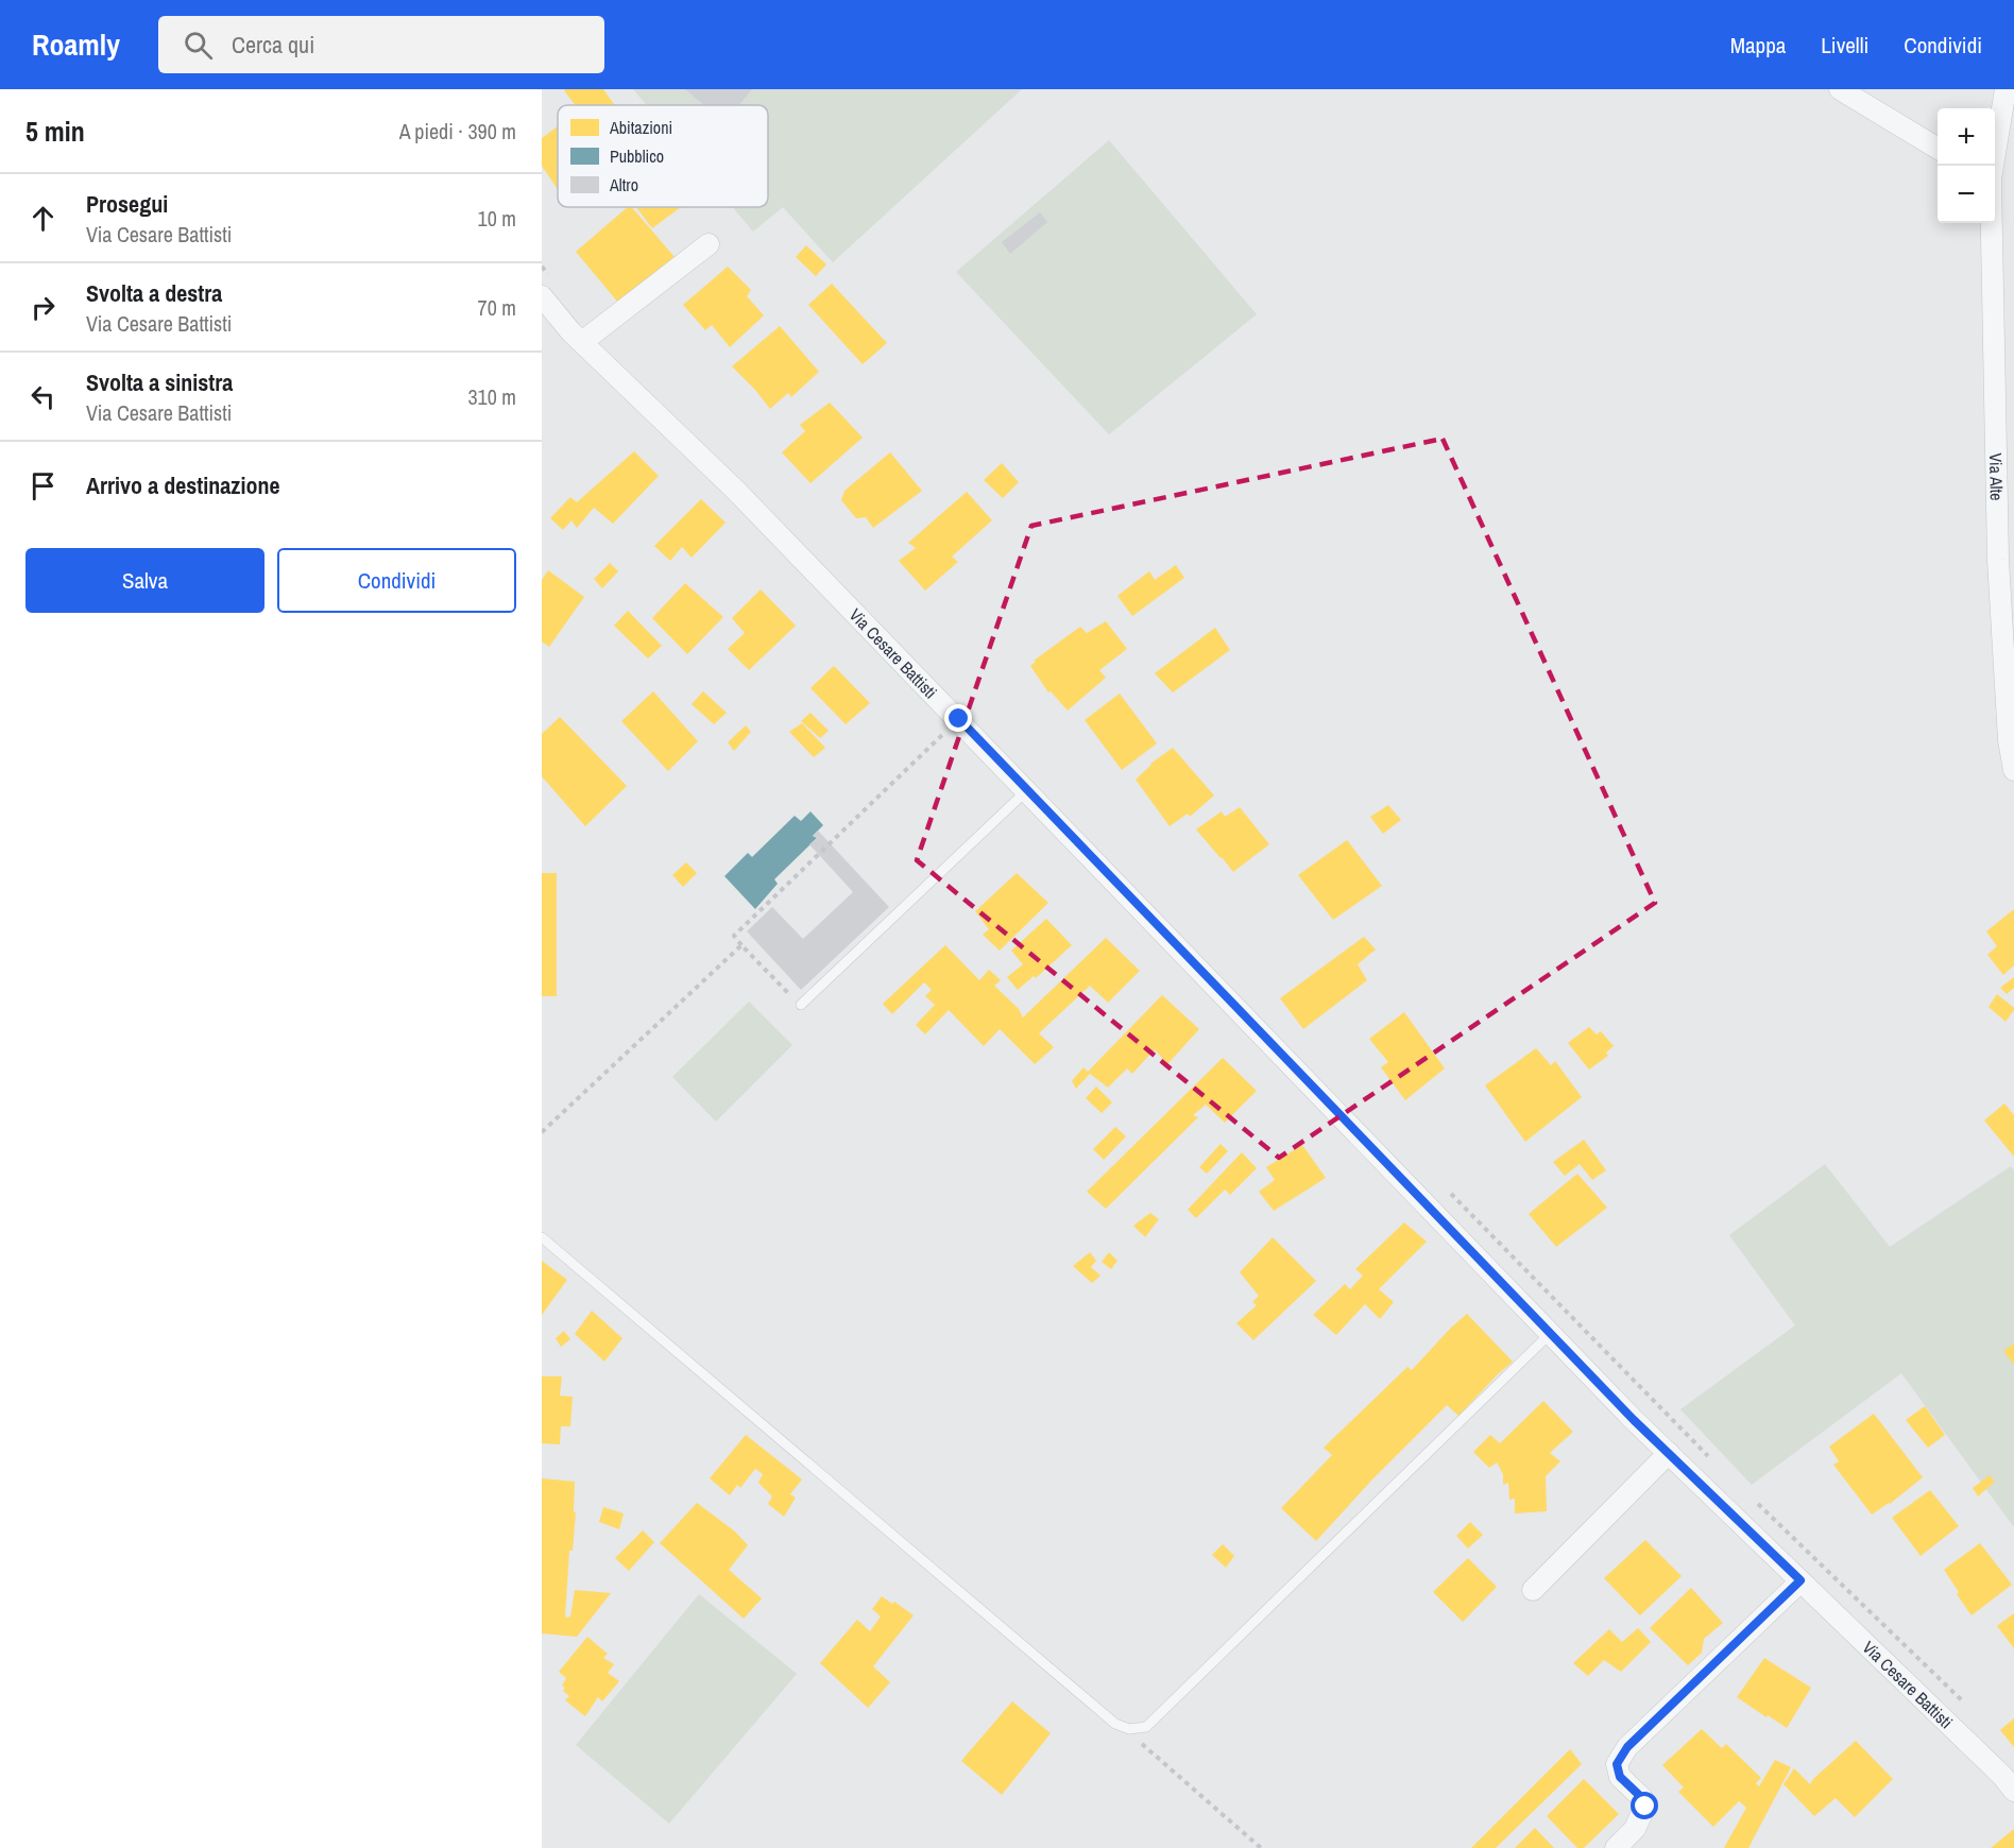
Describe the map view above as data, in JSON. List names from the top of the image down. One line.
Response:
{"streets":{"street":["Via Alte","Via Cesare Battisti"]},"legend":["Abitazioni","Pubblico","Altro"],"page":{"header":"Roamly","search":"Cerca qui","nav":["Mappa","Livelli","Condividi"],"heading":["5 min","A piedi · 390 m"],"map_buttons":["+","−"],"list":[["Prosegui","Via Cesare Battisti","10 m"],["Svolta a destra","Via Cesare Battisti","70 m"],["Svolta a sinistra","Via Cesare Battisti","310 m"],"Arrivo a destinazione"],"buttons":["Salva","Condividi"]}}
